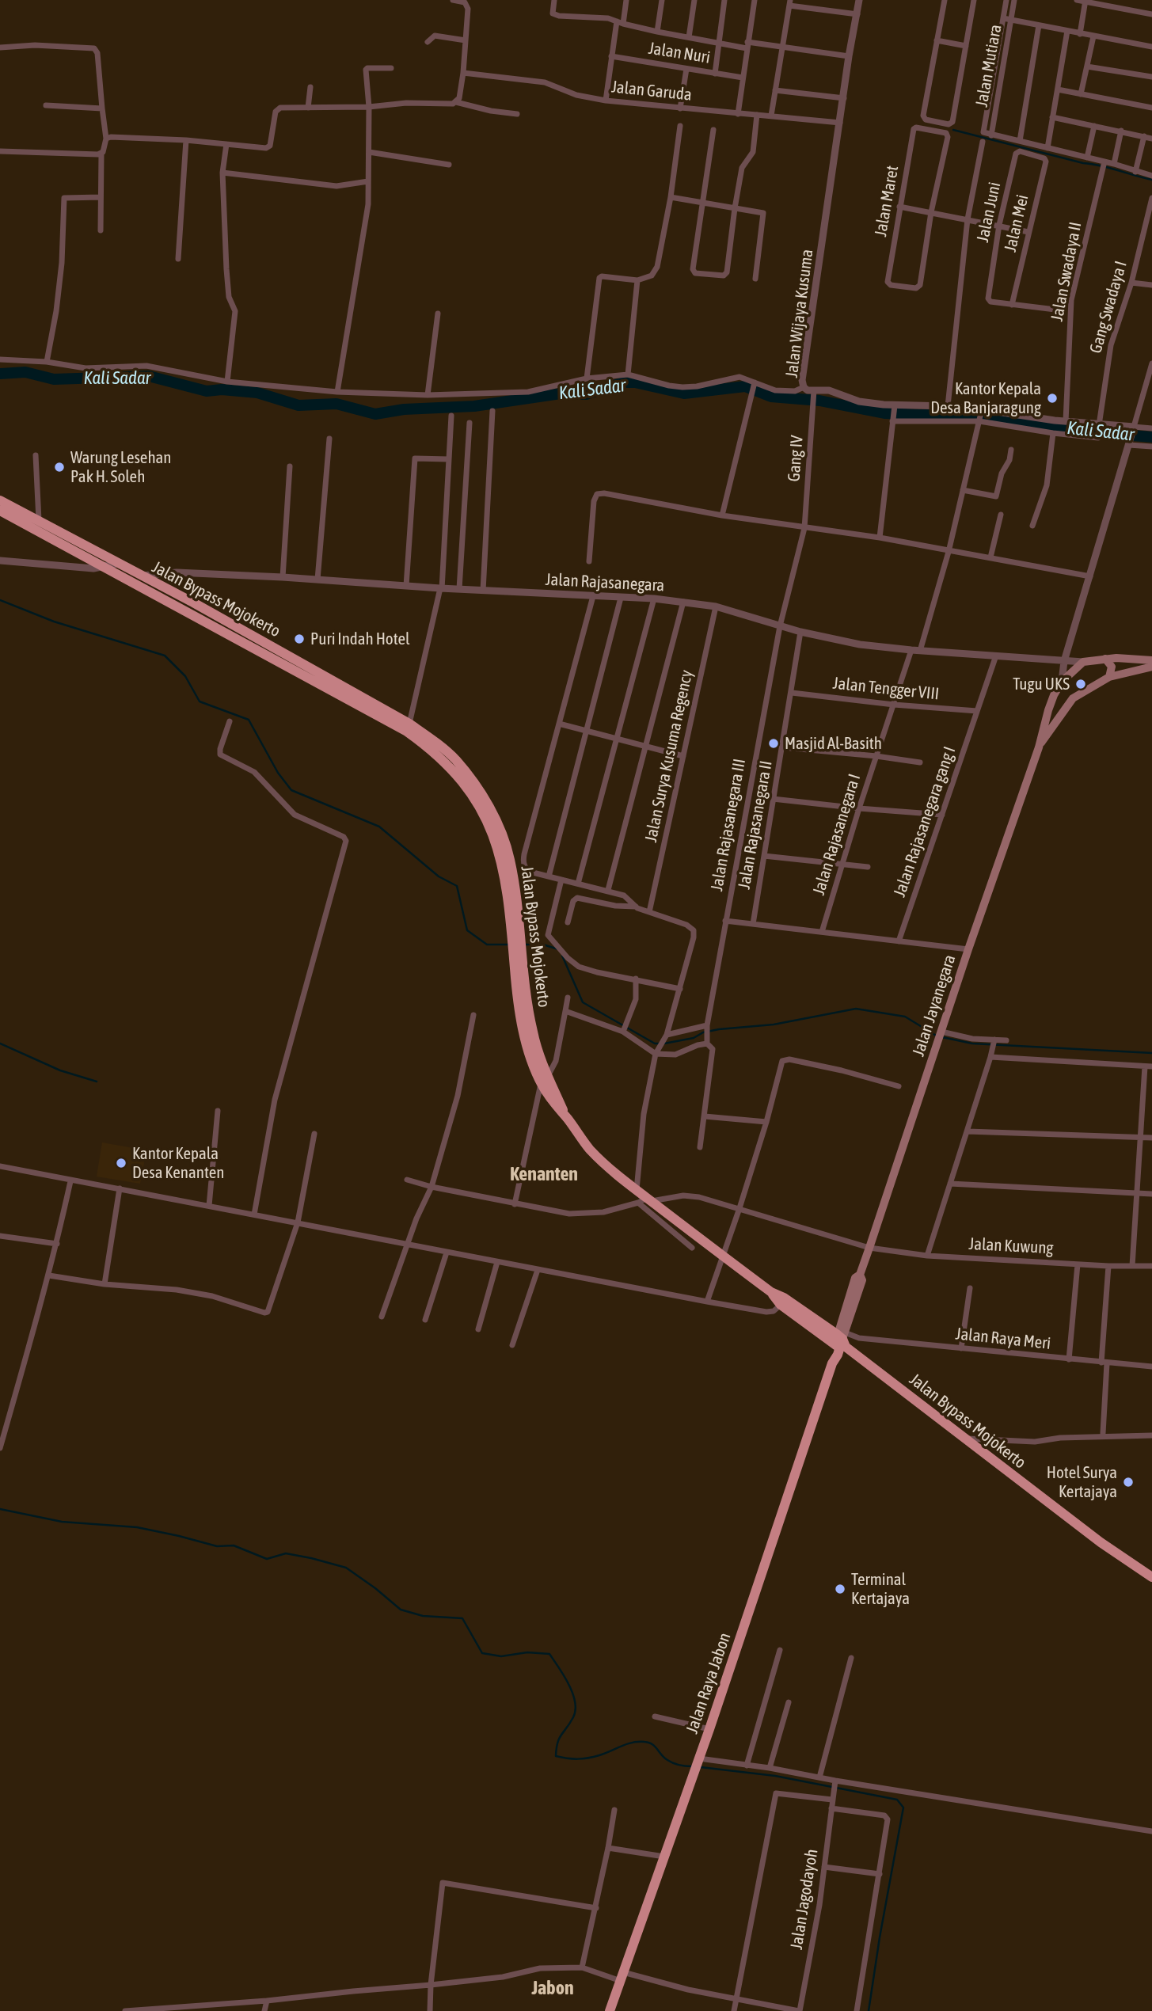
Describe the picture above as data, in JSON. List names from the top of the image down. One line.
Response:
{"streets":{"highway":["Jalan Bypass Mojokerto","Jalan Raya Jabon"],"main road":["Jalan Jayanegara"],"street":["Jalan Nuri","Jalan Mutiara","Jalan Garuda","Jalan Maret","Jalan Juni","Jalan Mei","Jalan Swadaya II","Gang Swadaya I","Jalan Wijaya Kusuma","Gang IV","Jalan Rajasanegara","Jalan Tengger VIII","Jalan Surya Kusuma Regency","Jalan Rajasanegara gang I","Jalan Rajasanegara III","Jalan Rajasanegara II","Jalan Rajasanegara I","Jalan Kuwung","Jalan Raya Meri","Jalan Jagodayoh"]},"crossings":[["Jalan Garuda","Jalan Wijaya Kusuma"],["Jalan Juni","Jalan Mei"],["Jalan Swadaya II","Jalan Wijaya Kusuma"],["Gang Swadaya I","Jalan Wijaya Kusuma"],["Jalan Wijaya Kusuma","Gang IV"],["Gang IV","Jalan Rajasanegara"],["Gang IV","Jalan Rajasanegara III"],["Jalan Rajasanegara","Jalan Bypass Mojokerto"],["Jalan Rajasanegara","Jalan Surya Kusuma Regency"],["Jalan Rajasanegara","Jalan Rajasanegara gang I"],["Jalan Rajasanegara","Jalan Rajasanegara III"],["Jalan Rajasanegara","Jalan Rajasanegara II"],["Jalan Rajasanegara","Jalan Rajasanegara I"],["Jalan Rajasanegara","Jalan Jayanegara"],["Jalan Bypass Mojokerto","Jalan Jayanegara"],["Jalan Bypass Mojokerto","Jalan Kuwung"],["Jalan Bypass Mojokerto","Jalan Raya Meri"],["Jalan Bypass Mojokerto","Jalan Raya Jabon"],["Jalan Tengger VIII","Jalan Rajasanegara gang I"],["Jalan Tengger VIII","Jalan Rajasanegara II"],["Jalan Tengger VIII","Jalan Rajasanegara I"],["Jalan Jayanegara","Jalan Kuwung"],["Jalan Jayanegara","Jalan Raya Meri"],["Jalan Jayanegara","Jalan Raya Jabon"],["Jalan Raya Meri","Jalan Raya Jabon"]],"districts":["Kenanten","Jabon"],"water":["Kali Sadar"],"places":["Kantor Kepala Desa Banjaragung","Warung Lesehan Pak H. Soleh","Puri Indah Hotel","Tugu UKS","Masjid Al-Basith","Kantor Kepala Desa Kenanten","Hotel Surya Kertajaya","Terminal Kertajaya"]}
